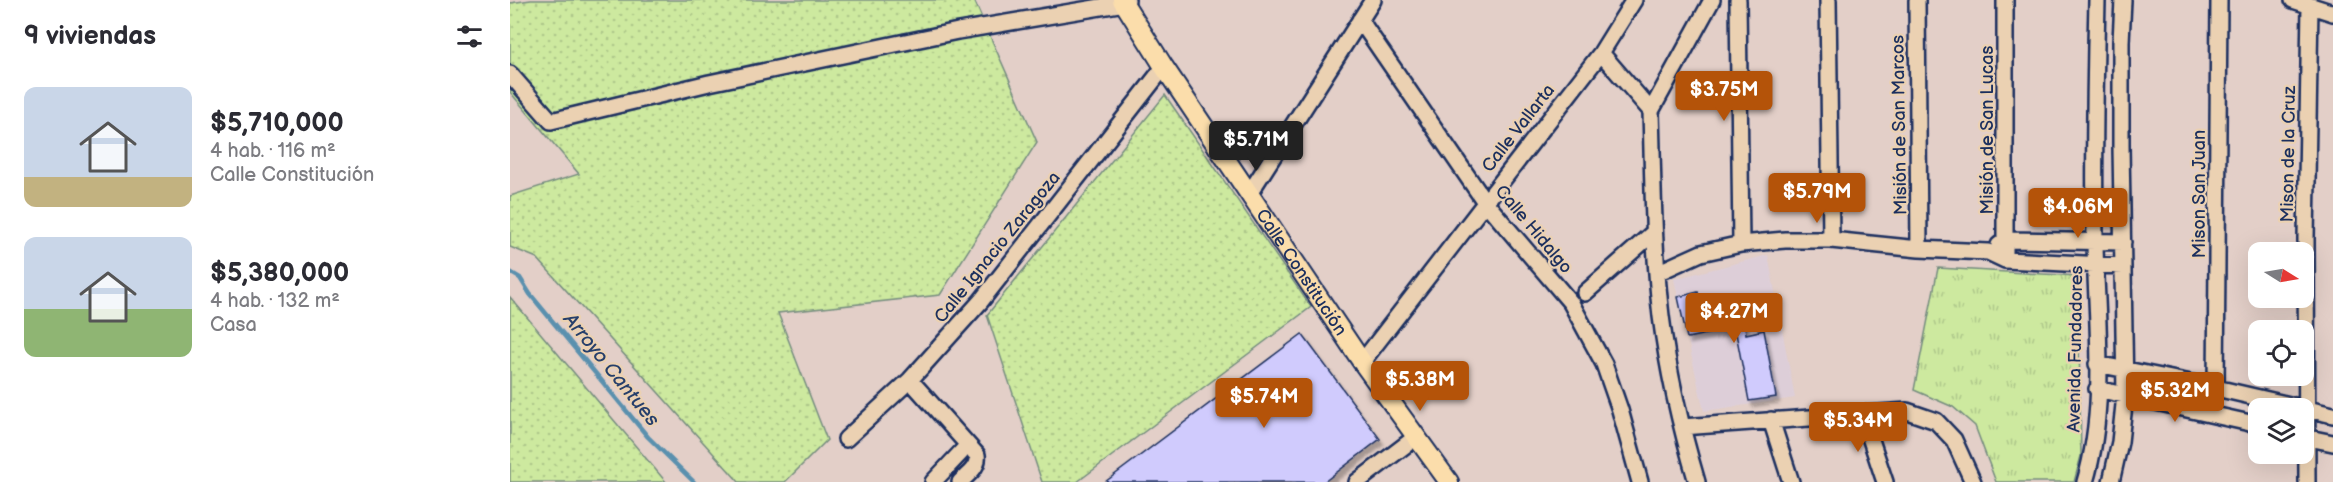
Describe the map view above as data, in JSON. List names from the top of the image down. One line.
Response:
{"streets":{"main road":["Calle Constitución"],"street":["Misión de San Marcos","Calle Vallarta","Misión de San Lucas","Mison de la Cruz","Mison San Juan","Calle Hidalgo","Calle Ignacio Zaragoza","Avenida Fundadores"]},"crossings":[["Calle Vallarta","Calle Hidalgo"],["Calle Vallarta","Calle Constitución"],["Calle Ignacio Zaragoza","Calle Constitución"]],"water":["Arroyo Cantues"],"north":"right","page":{"heading":"9 viviendas","price":["$3.75M","$5.71M","$5.79M","$4.06M","$4.27M","$5.38M","$5.32M","$5.74M","$5.34M"],"list":[{"name":"$5,710,000","note":"4 hab. · 116 m² · Calle Constitución"},{"name":"$5,380,000","note":"4 hab. · 132 m² · Casa"}]}}
